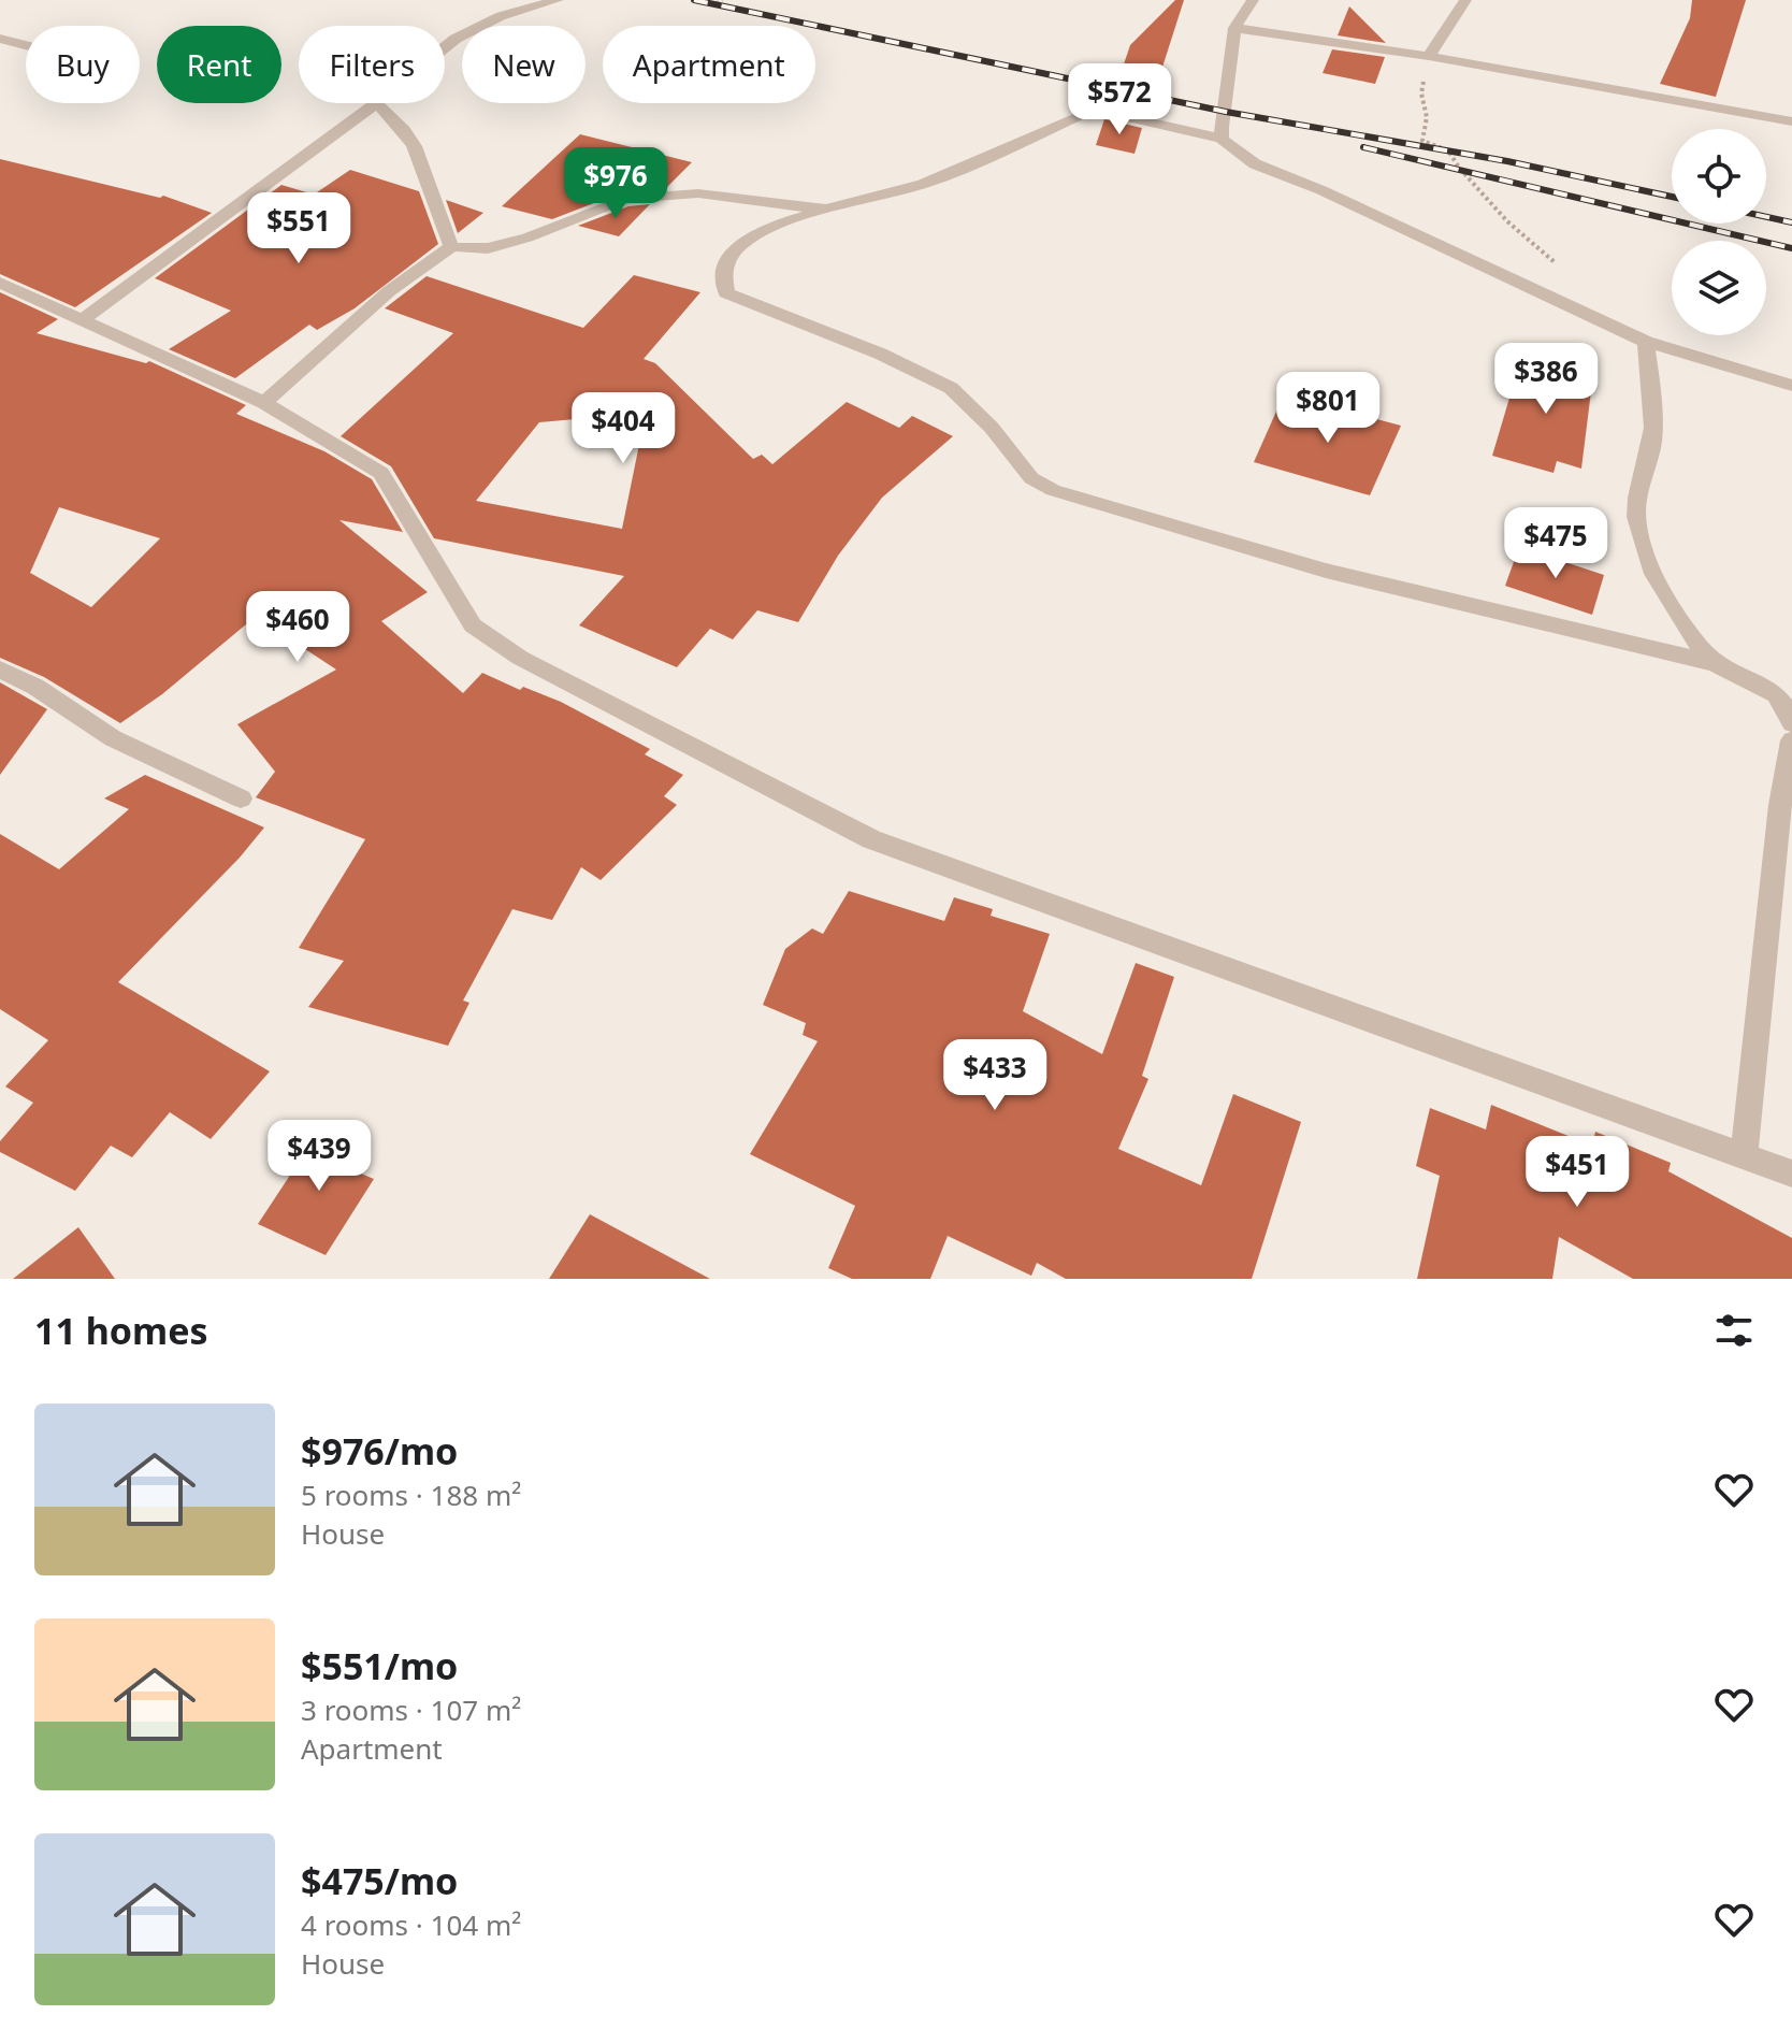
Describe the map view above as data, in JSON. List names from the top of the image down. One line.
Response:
{"page":{"chip":["Buy","Rent","Filters","New","Apartment"],"price":["$572","$976","$551","$386","$801","$404","$475","$460","$433","$439","$451"],"heading":"11 homes","list":[{"name":"$976/mo","note":"5 rooms · 188 m² · House"},{"name":"$551/mo","note":"3 rooms · 107 m² · Apartment"},{"name":"$475/mo","note":"4 rooms · 104 m² · House"}]}}
